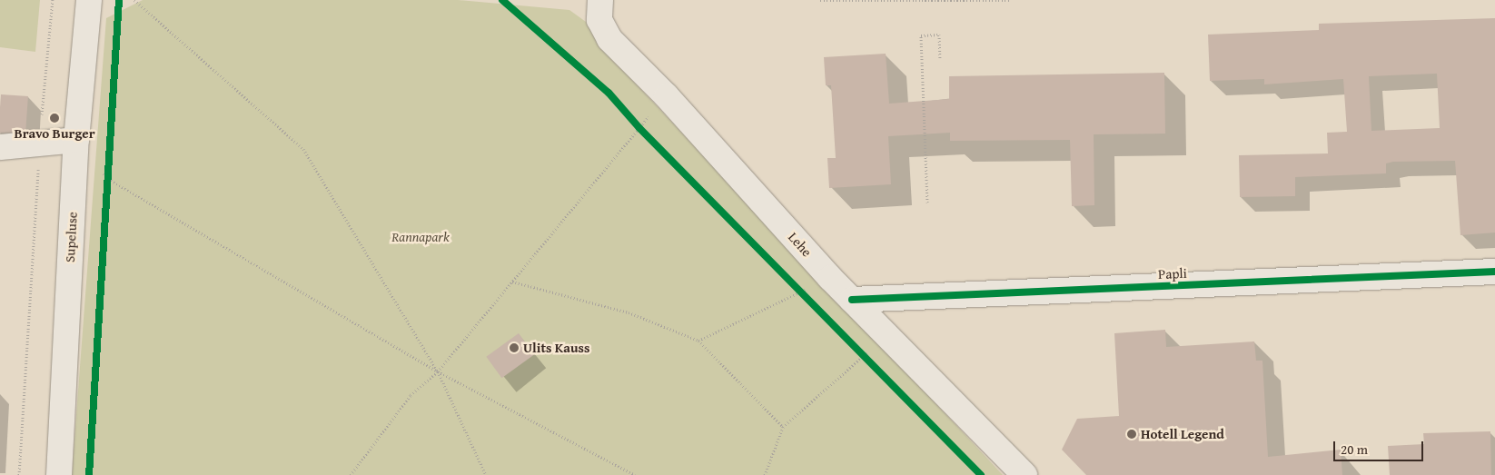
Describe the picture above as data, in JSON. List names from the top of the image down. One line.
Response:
{"streets":{"street":["Supeluse","Lehe","Papli"]},"crossings":[["Lehe","Papli"]],"parks":["Rannapark"],"places":["Bravo Burger","Ulits Kauss","Hotell Legend"],"scale_bar":"20 m"}
